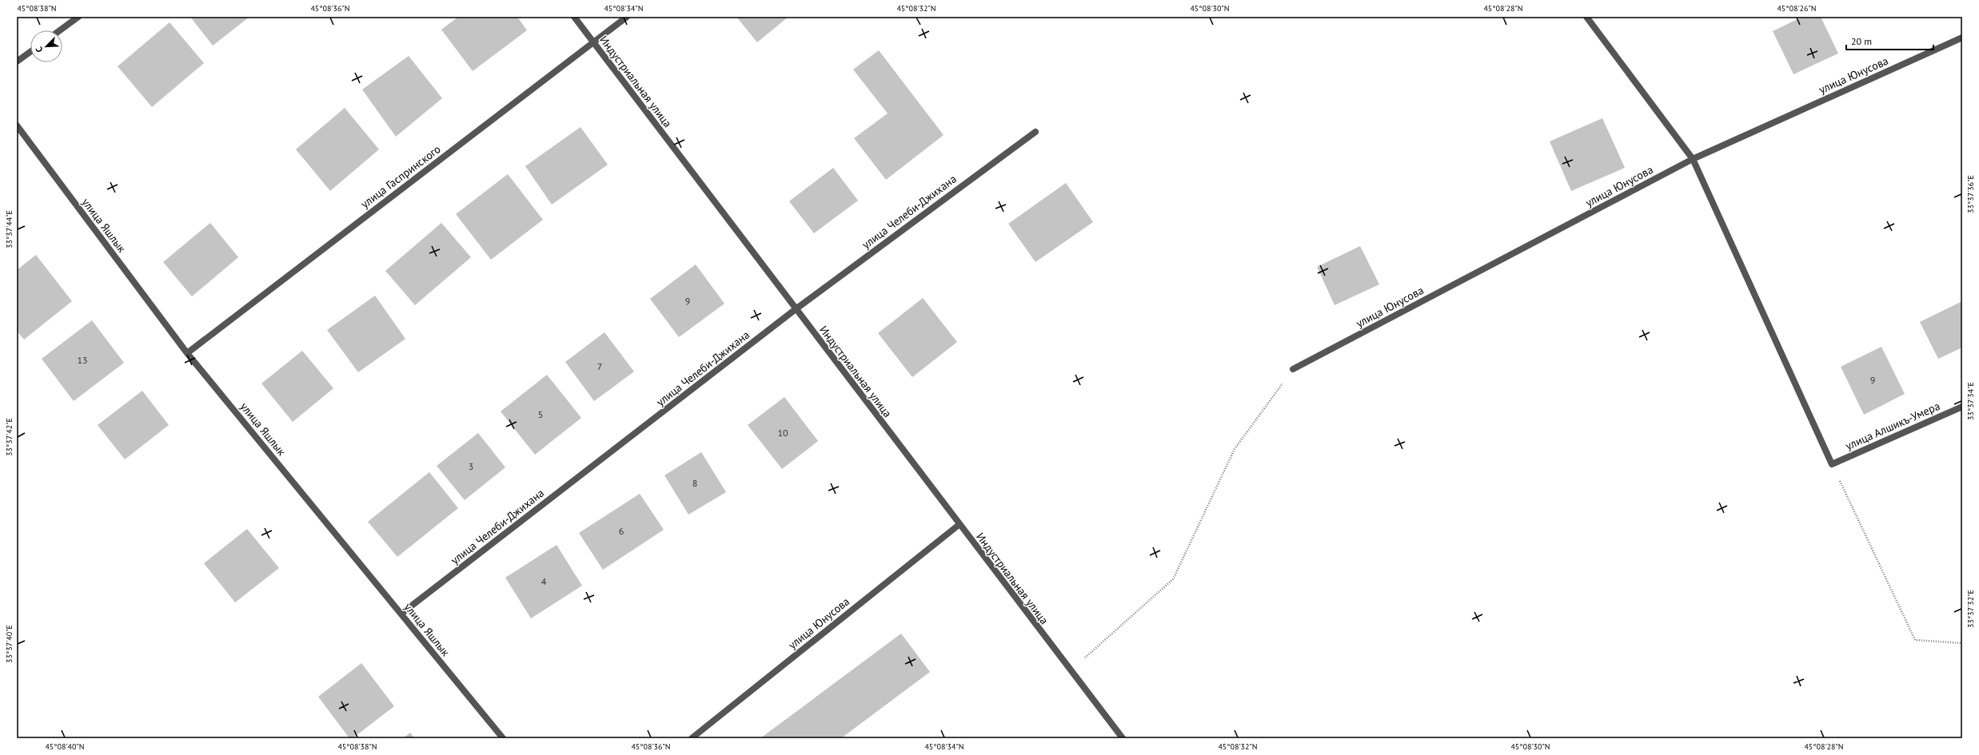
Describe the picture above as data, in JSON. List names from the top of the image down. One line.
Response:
{"streets":{"street":["улица Юнусова","Индустриальная улица","улица Гаспринского","улица Челеби-Джихана","улица Яшлык","улица Алшикъ-Умера"]},"crossings":[["улица Юнусова","Индустриальная улица"],["Индустриальная улица","улица Гаспринского"],["Индустриальная улица","улица Челеби-Джихана"],["улица Гаспринского","улица Яшлык"],["улица Челеби-Джихана","улица Яшлык"]],"house_numbers":["9","13","7","9","5","10","3","8","6","4"],"scale_bar":"20 m","north":"bottom left","coordinates":["45°08'38\"N","45°08'36\"N","45°08'34\"N","45°08'32\"N","45°08'30\"N","45°08'28\"N","45°08'26\"N","33°37'36\"E","33°37'44\"E","33°37'34\"E","33°37'42\"E","33°37'32\"E","33°37'40\"E","45°08'40\"N"]}
